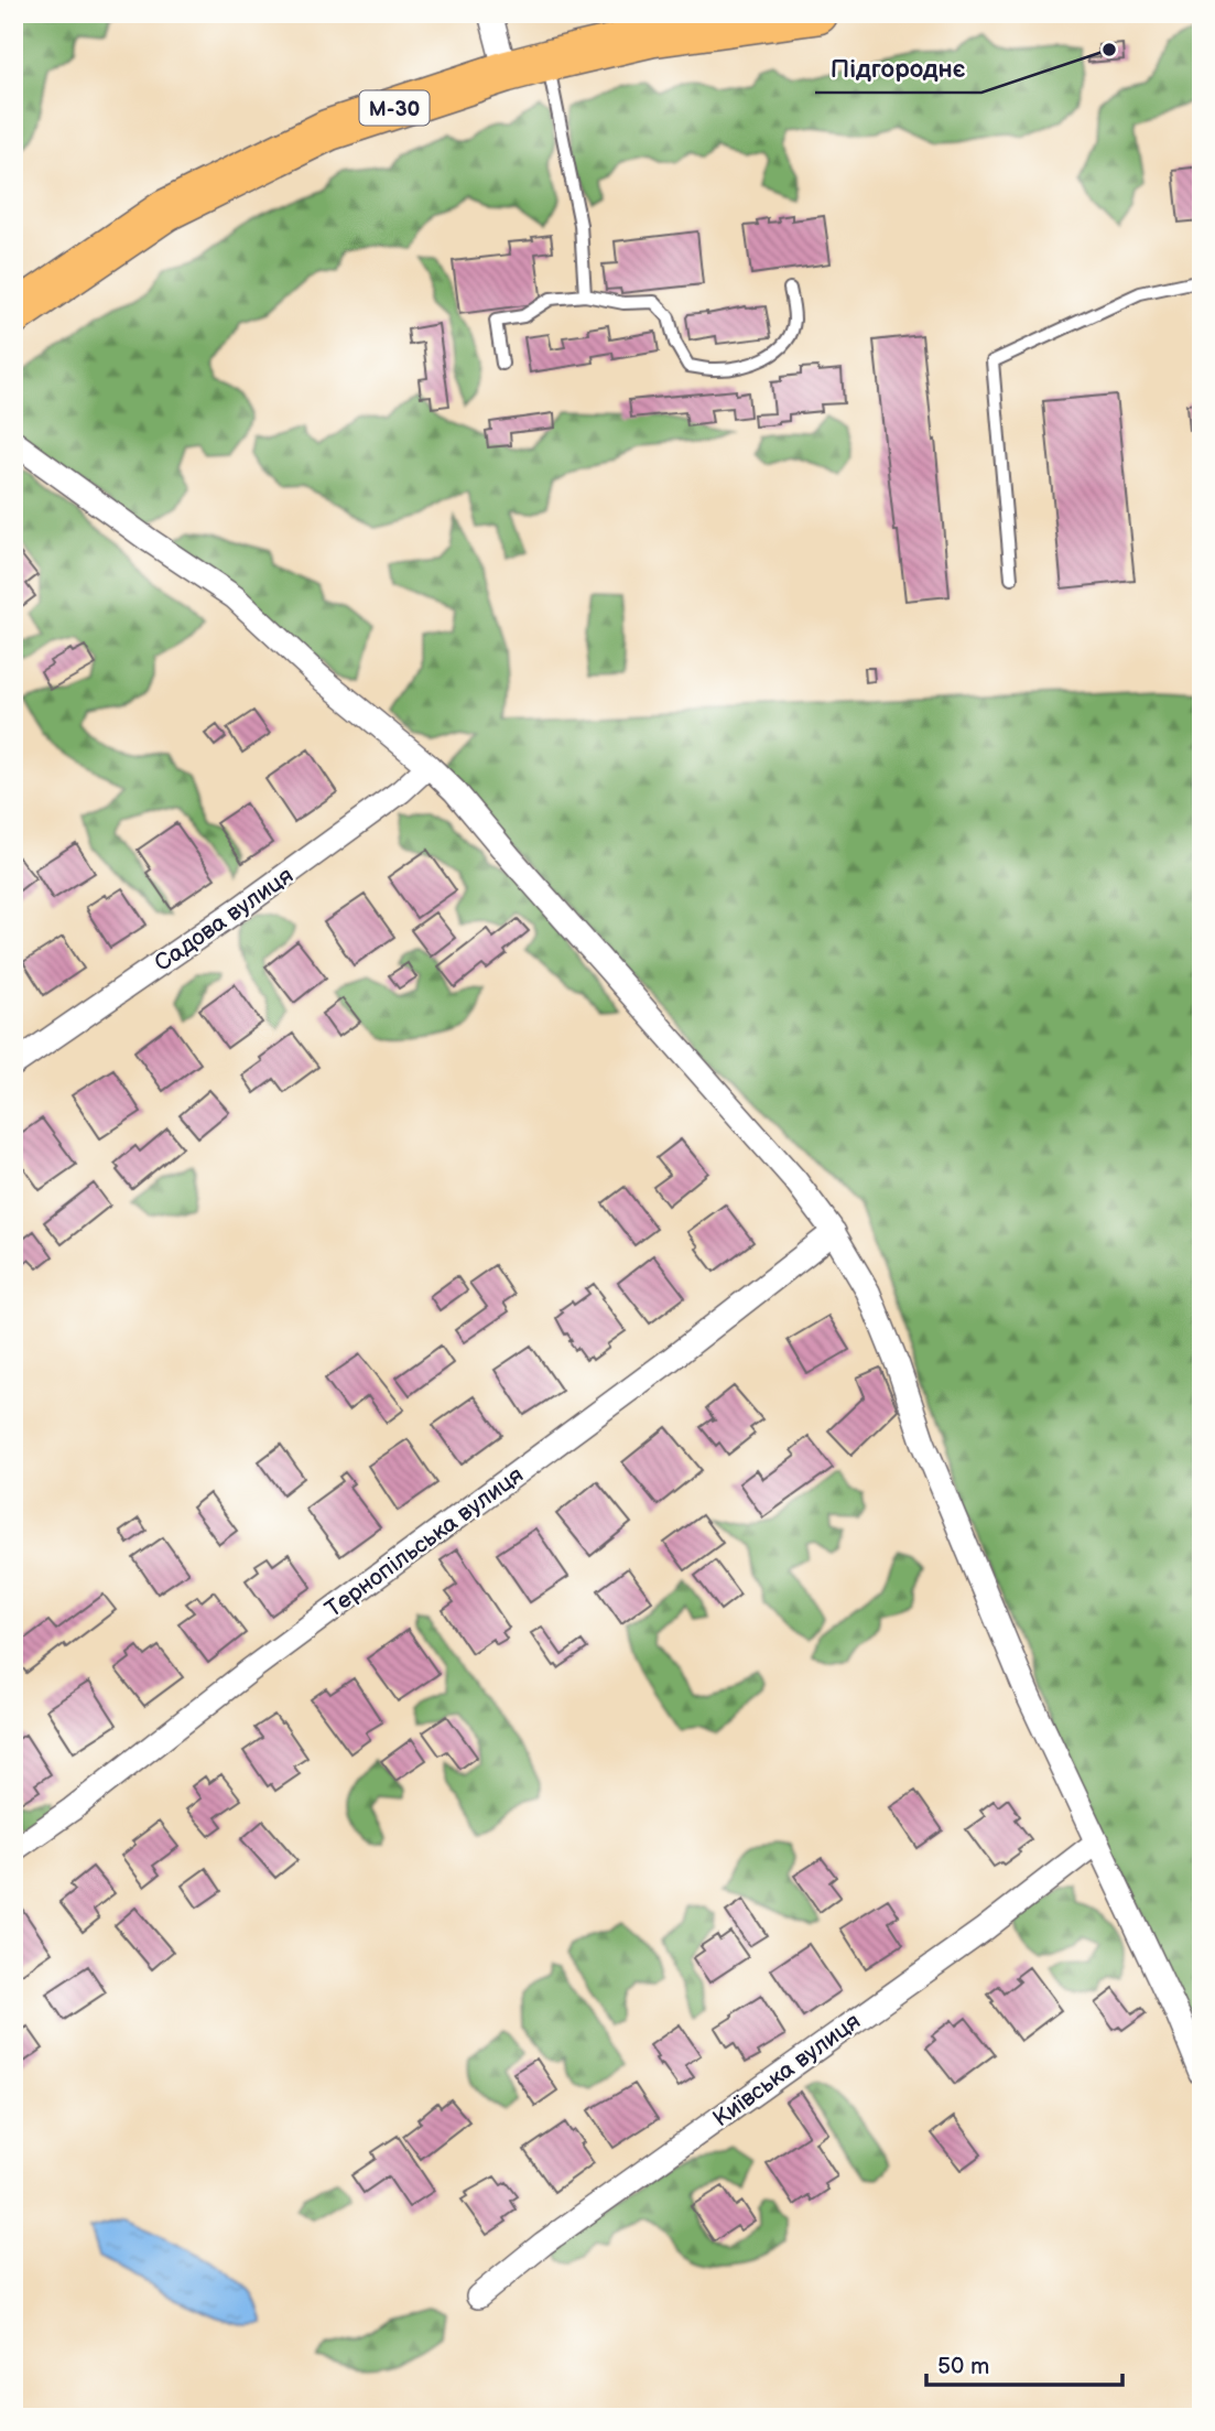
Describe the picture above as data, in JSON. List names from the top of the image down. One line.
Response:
{"streets":{"highway":["М-30"],"street":["Садова вулиця","Тернопільська вулиця","Київська вулиця"]},"places":["Підгороднє"],"scale_bar":"50 m"}
